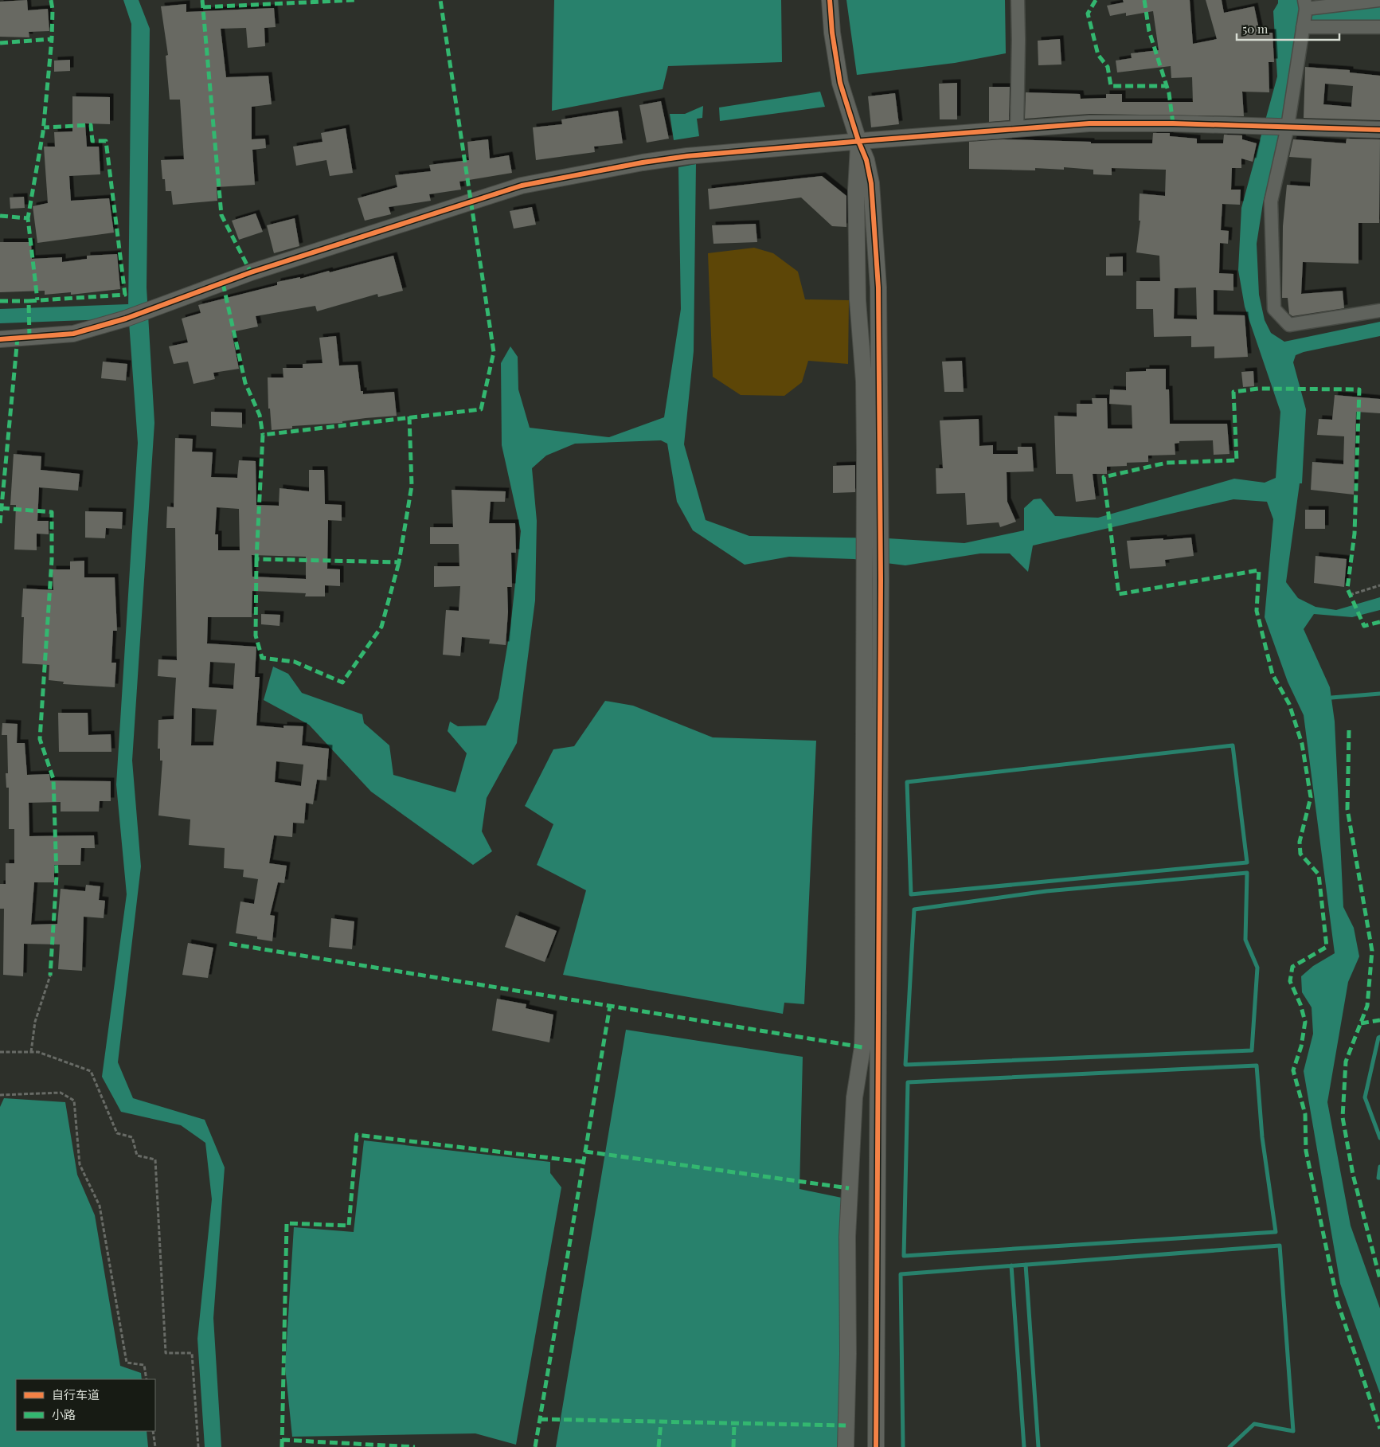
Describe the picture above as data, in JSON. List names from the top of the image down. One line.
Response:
{"legend":["自行车道","小路"],"scale_bar":"50 m"}
